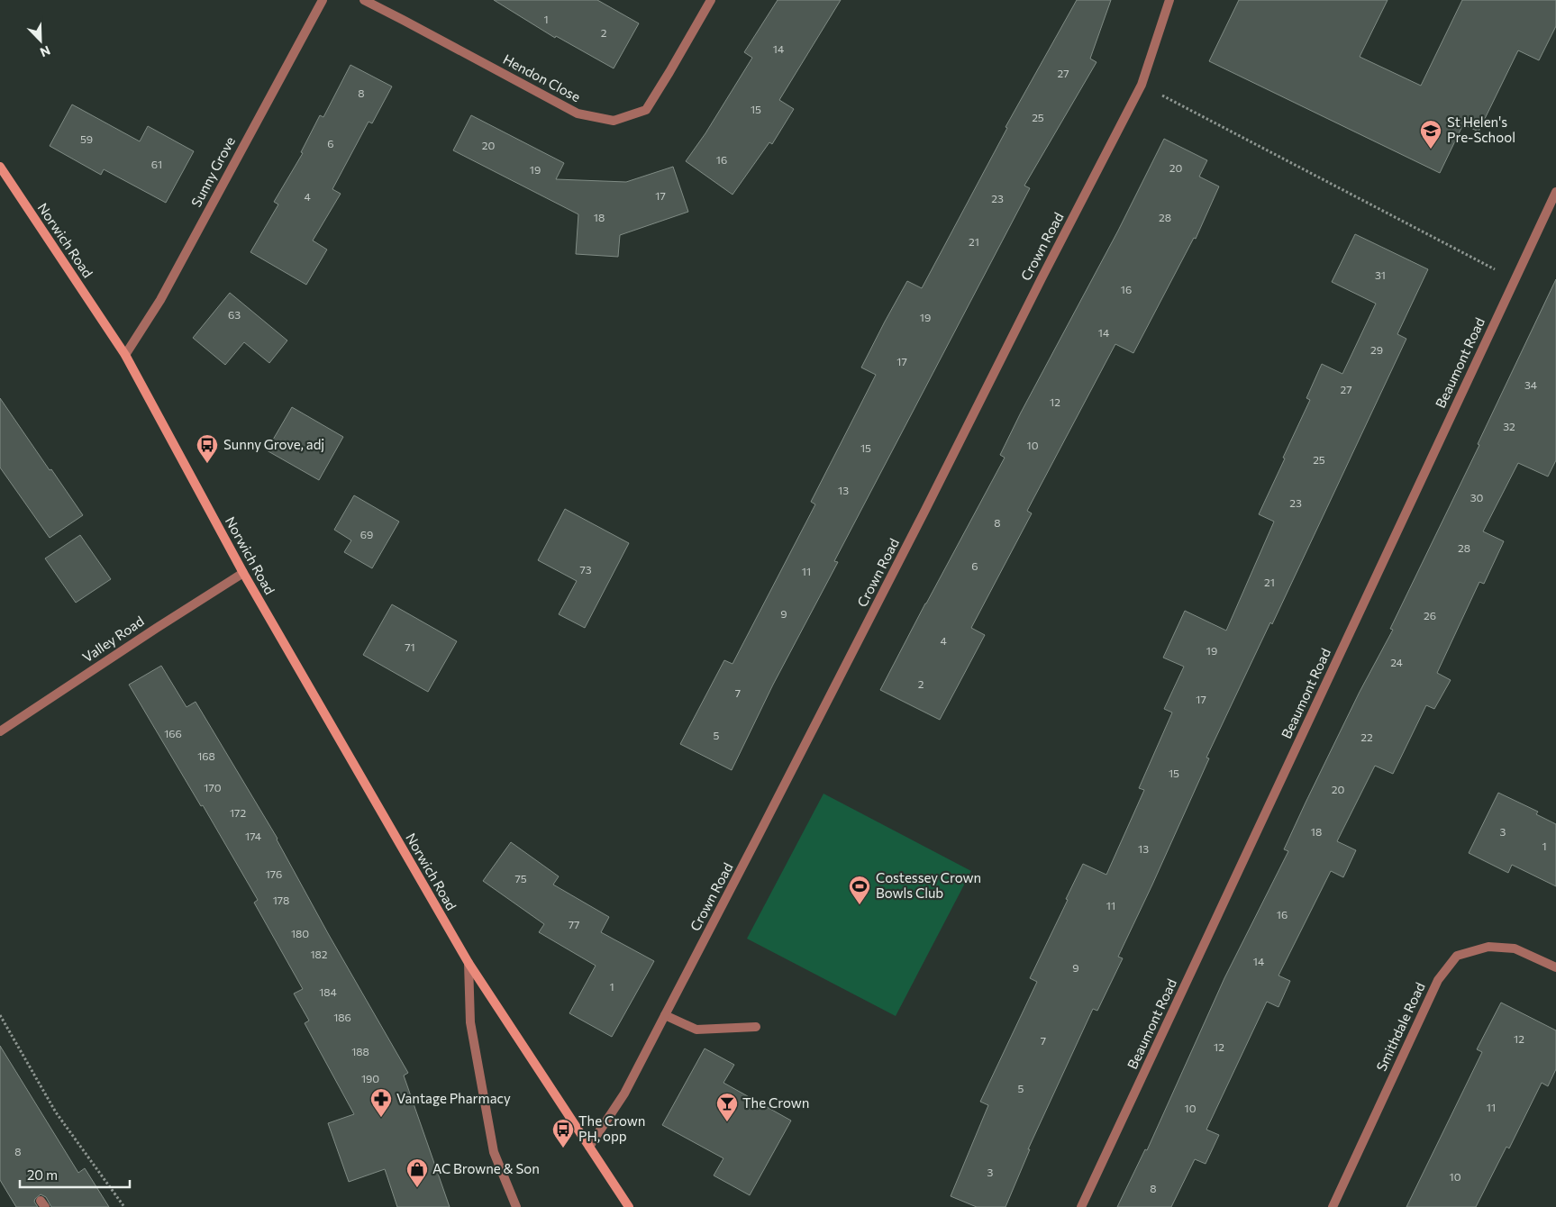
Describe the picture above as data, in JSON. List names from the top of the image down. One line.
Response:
{"streets":{"street":["Hendon Close","Sunny Grove","Norwich Road","Crown Road","Beaumont Road","Valley Road","Smithdale Road"]},"crossings":[["Sunny Grove","Norwich Road"],["Norwich Road","Crown Road"],["Norwich Road","Valley Road"]],"places":{"school or university":["St Helen's Pre-School"],"bus stop":["Sunny Grove, adj","The Crown PH, opp"],"sports":["Costessey Crown Bowls Club"],"pharmacy":["Vantage Pharmacy"],"bar":["The Crown"],"shop":["AC Browne & Son"]},"house_numbers":["1","2","14","27","8","15","25","59","6","20","16","61","20","19","17","4","23","18","28","21","31","16","63","19","14","29","17","34","27","12","32","10","15","25","13","30","23","8","69","28","6","73","11","21","9","26","4","71","19","24","2","7","17","166","5","22","168","15","170","20","172","18","3","174","1","13","176","75","178","11","16","77","180","182","14","9","1","184","186","12","7","12","188","190","5","11","10","8","3","10","8"],"scale_bar":"20 m","north":"bottom right"}
